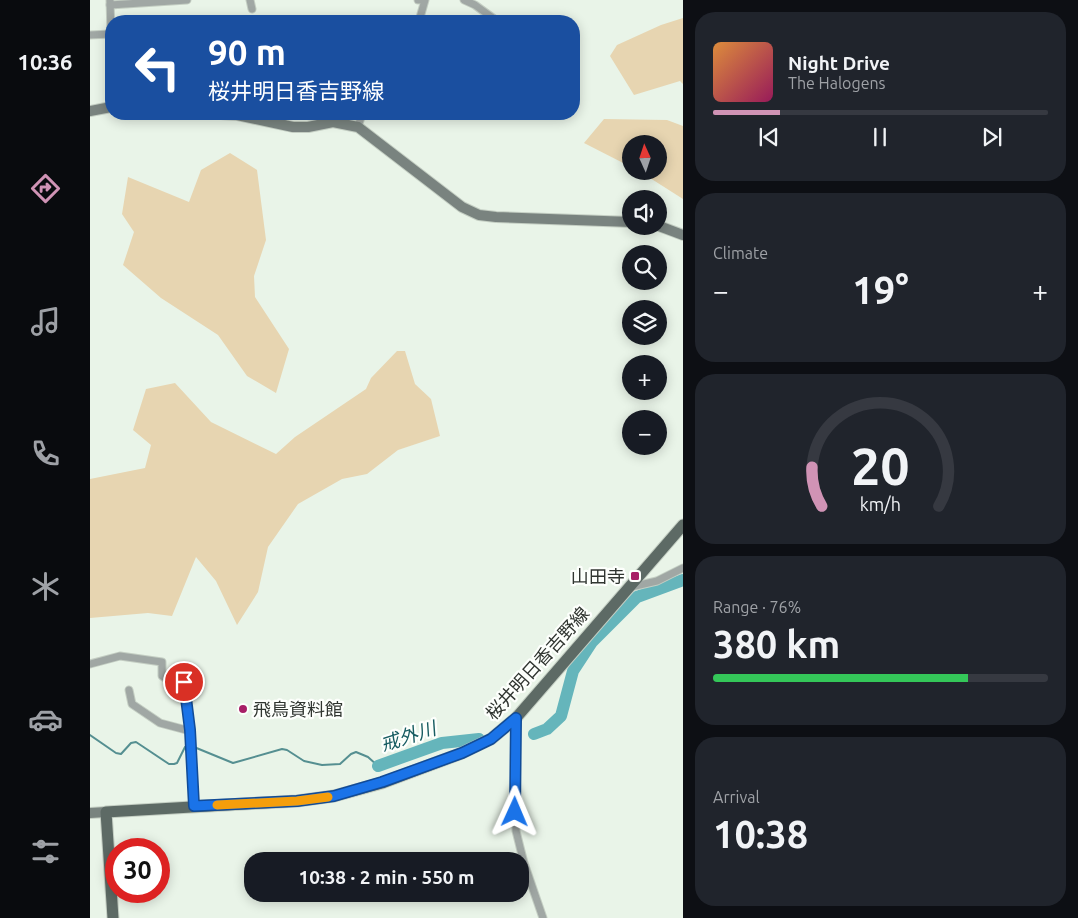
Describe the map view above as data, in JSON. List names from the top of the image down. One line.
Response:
{"streets":{"main road":["桜井明日香吉野線"]},"water":["戒外川"],"places":{"transit":["山田寺"],"other":["飛鳥資料館"]},"north":"top","page":{"tabs":"10:36","turn":["90 m","桜井明日香吉野線"],"song":["Night Drive","The Halogens"],"map_buttons":["+","−"],"tile":["Climate",["Range · 76%","380 km"],["Arrival","10:38"]],"heat":["−","19°","+"],"limit":"30","trip":"10:38 · 2 min · 550 m","gauge":["20","km/h"]}}
